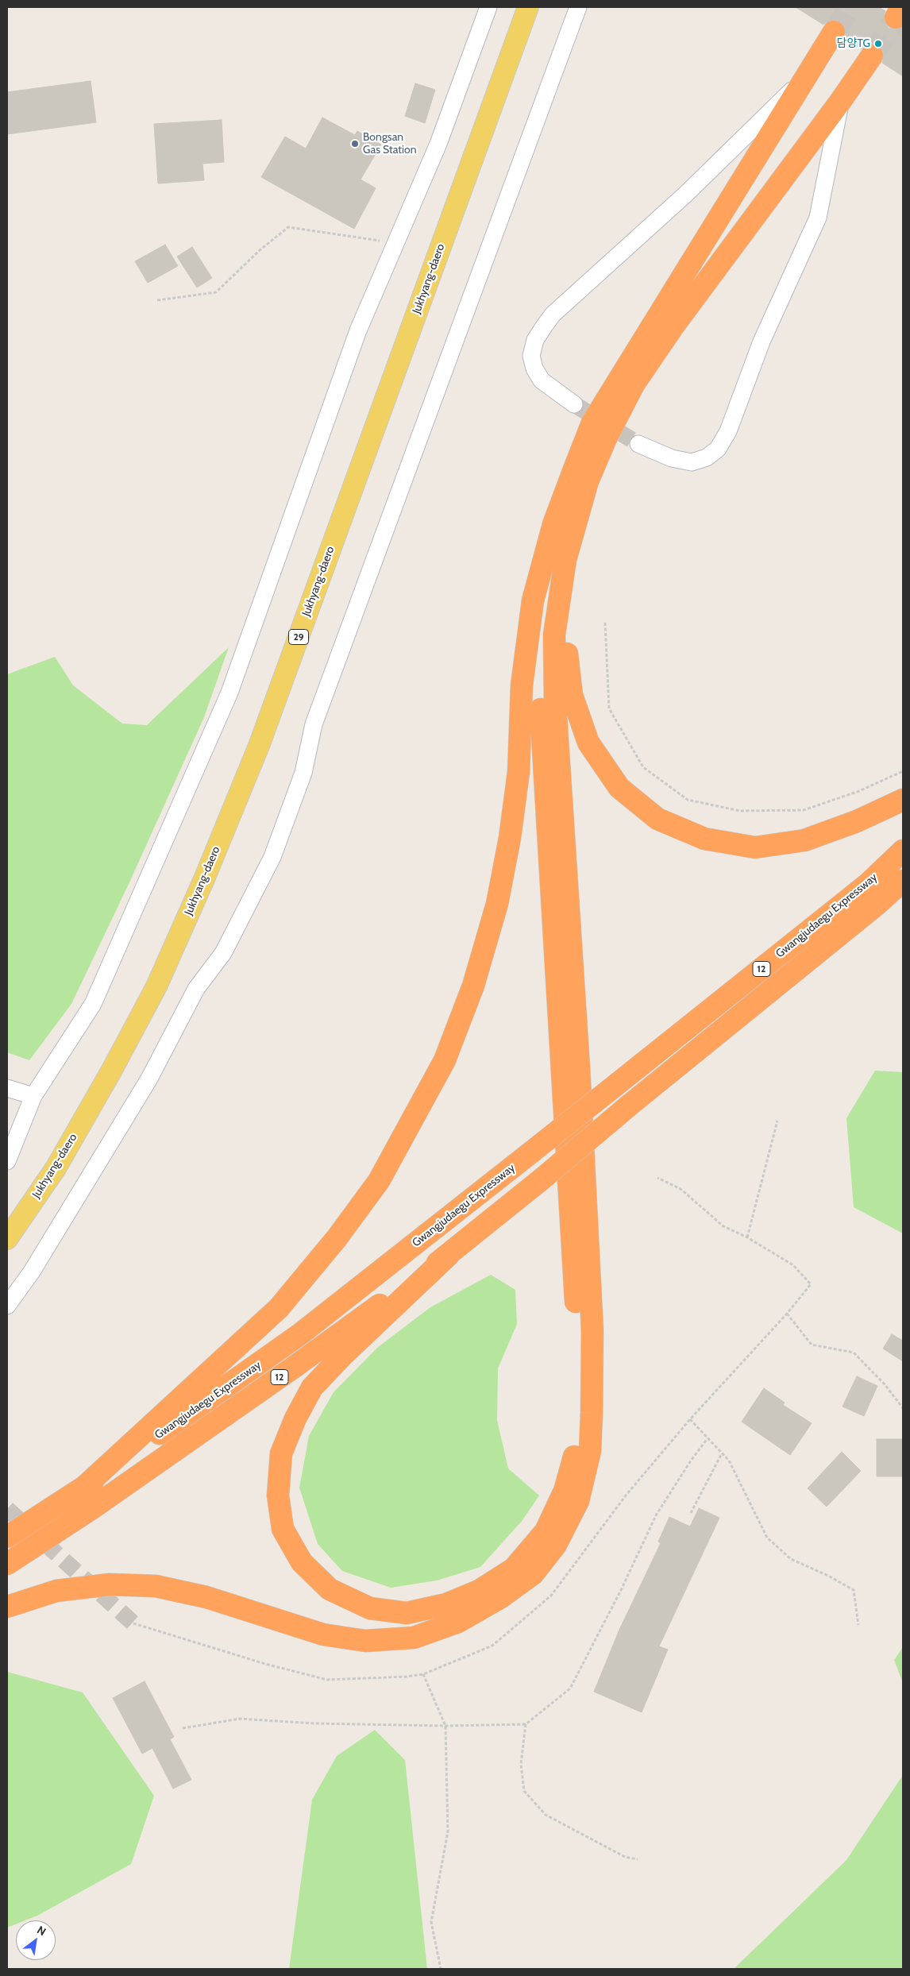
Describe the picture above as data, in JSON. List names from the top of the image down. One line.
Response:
{"streets":{"highway":["Gwangjudaegu Expressway","12"],"main road":["Jukhyang-daero","29"]},"places":["담양TG","Bongsan Gas Station"],"north":"top right"}
